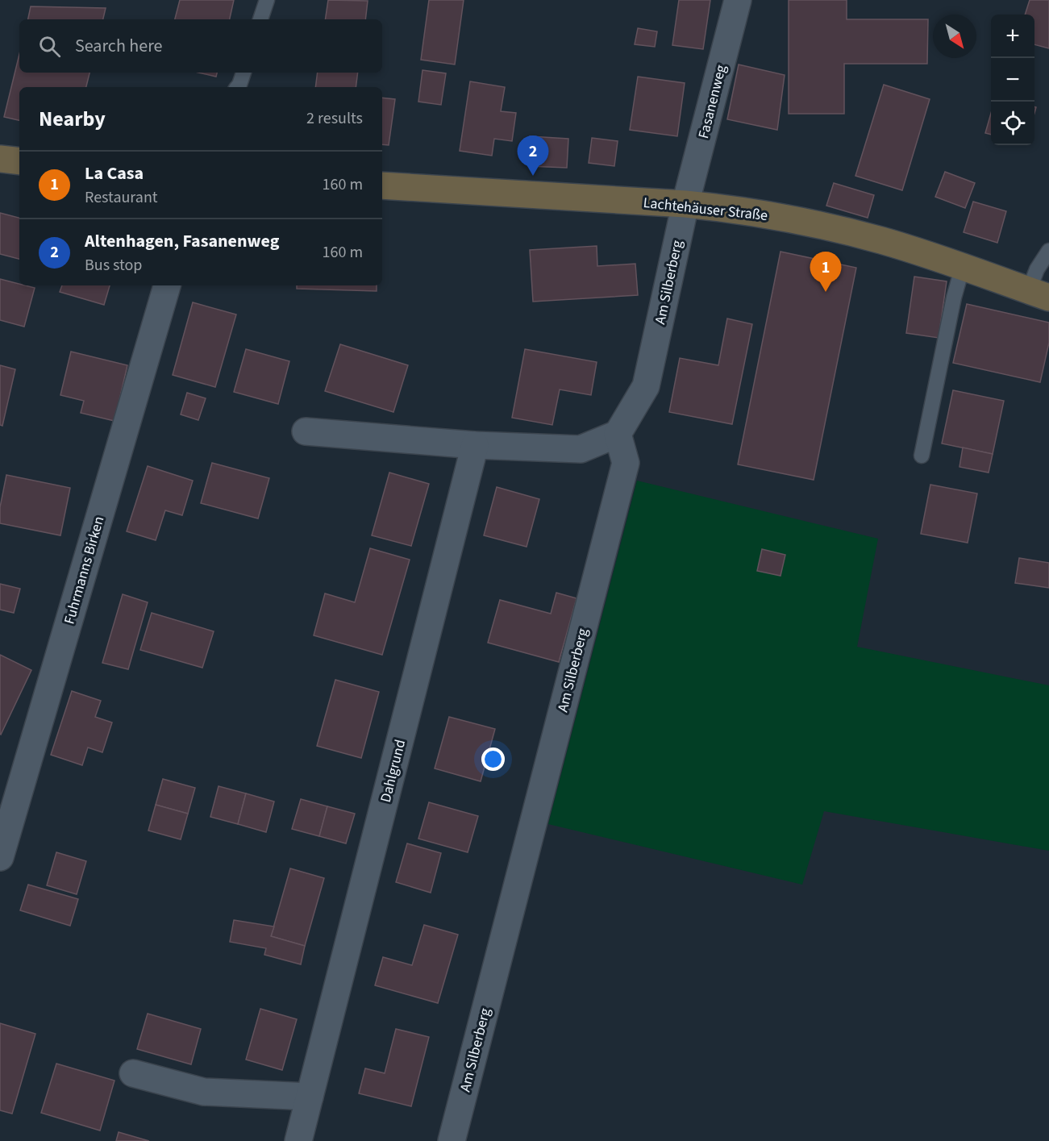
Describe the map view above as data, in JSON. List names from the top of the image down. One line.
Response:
{"streets":{"street":["Fasanenweg","Lachtehäuser Straße","Am Silberberg","Fuhrmanns Birken","Dahlgrund"]},"crossings":[["Fasanenweg","Lachtehäuser Straße"],["Fasanenweg","Am Silberberg"],["Lachtehäuser Straße","Am Silberberg"]],"north":"bottom right","page":{"map_buttons":["+","−"],"search":"Search here","heading":["Nearby","2 results"],"pins":["2","1"],"list":[{"mark":"1","name":"La Casa","note":"Restaurant","value":"160 m"},{"mark":"2","name":"Altenhagen, Fasanenweg","note":"Bus stop","value":"160 m"}]}}
